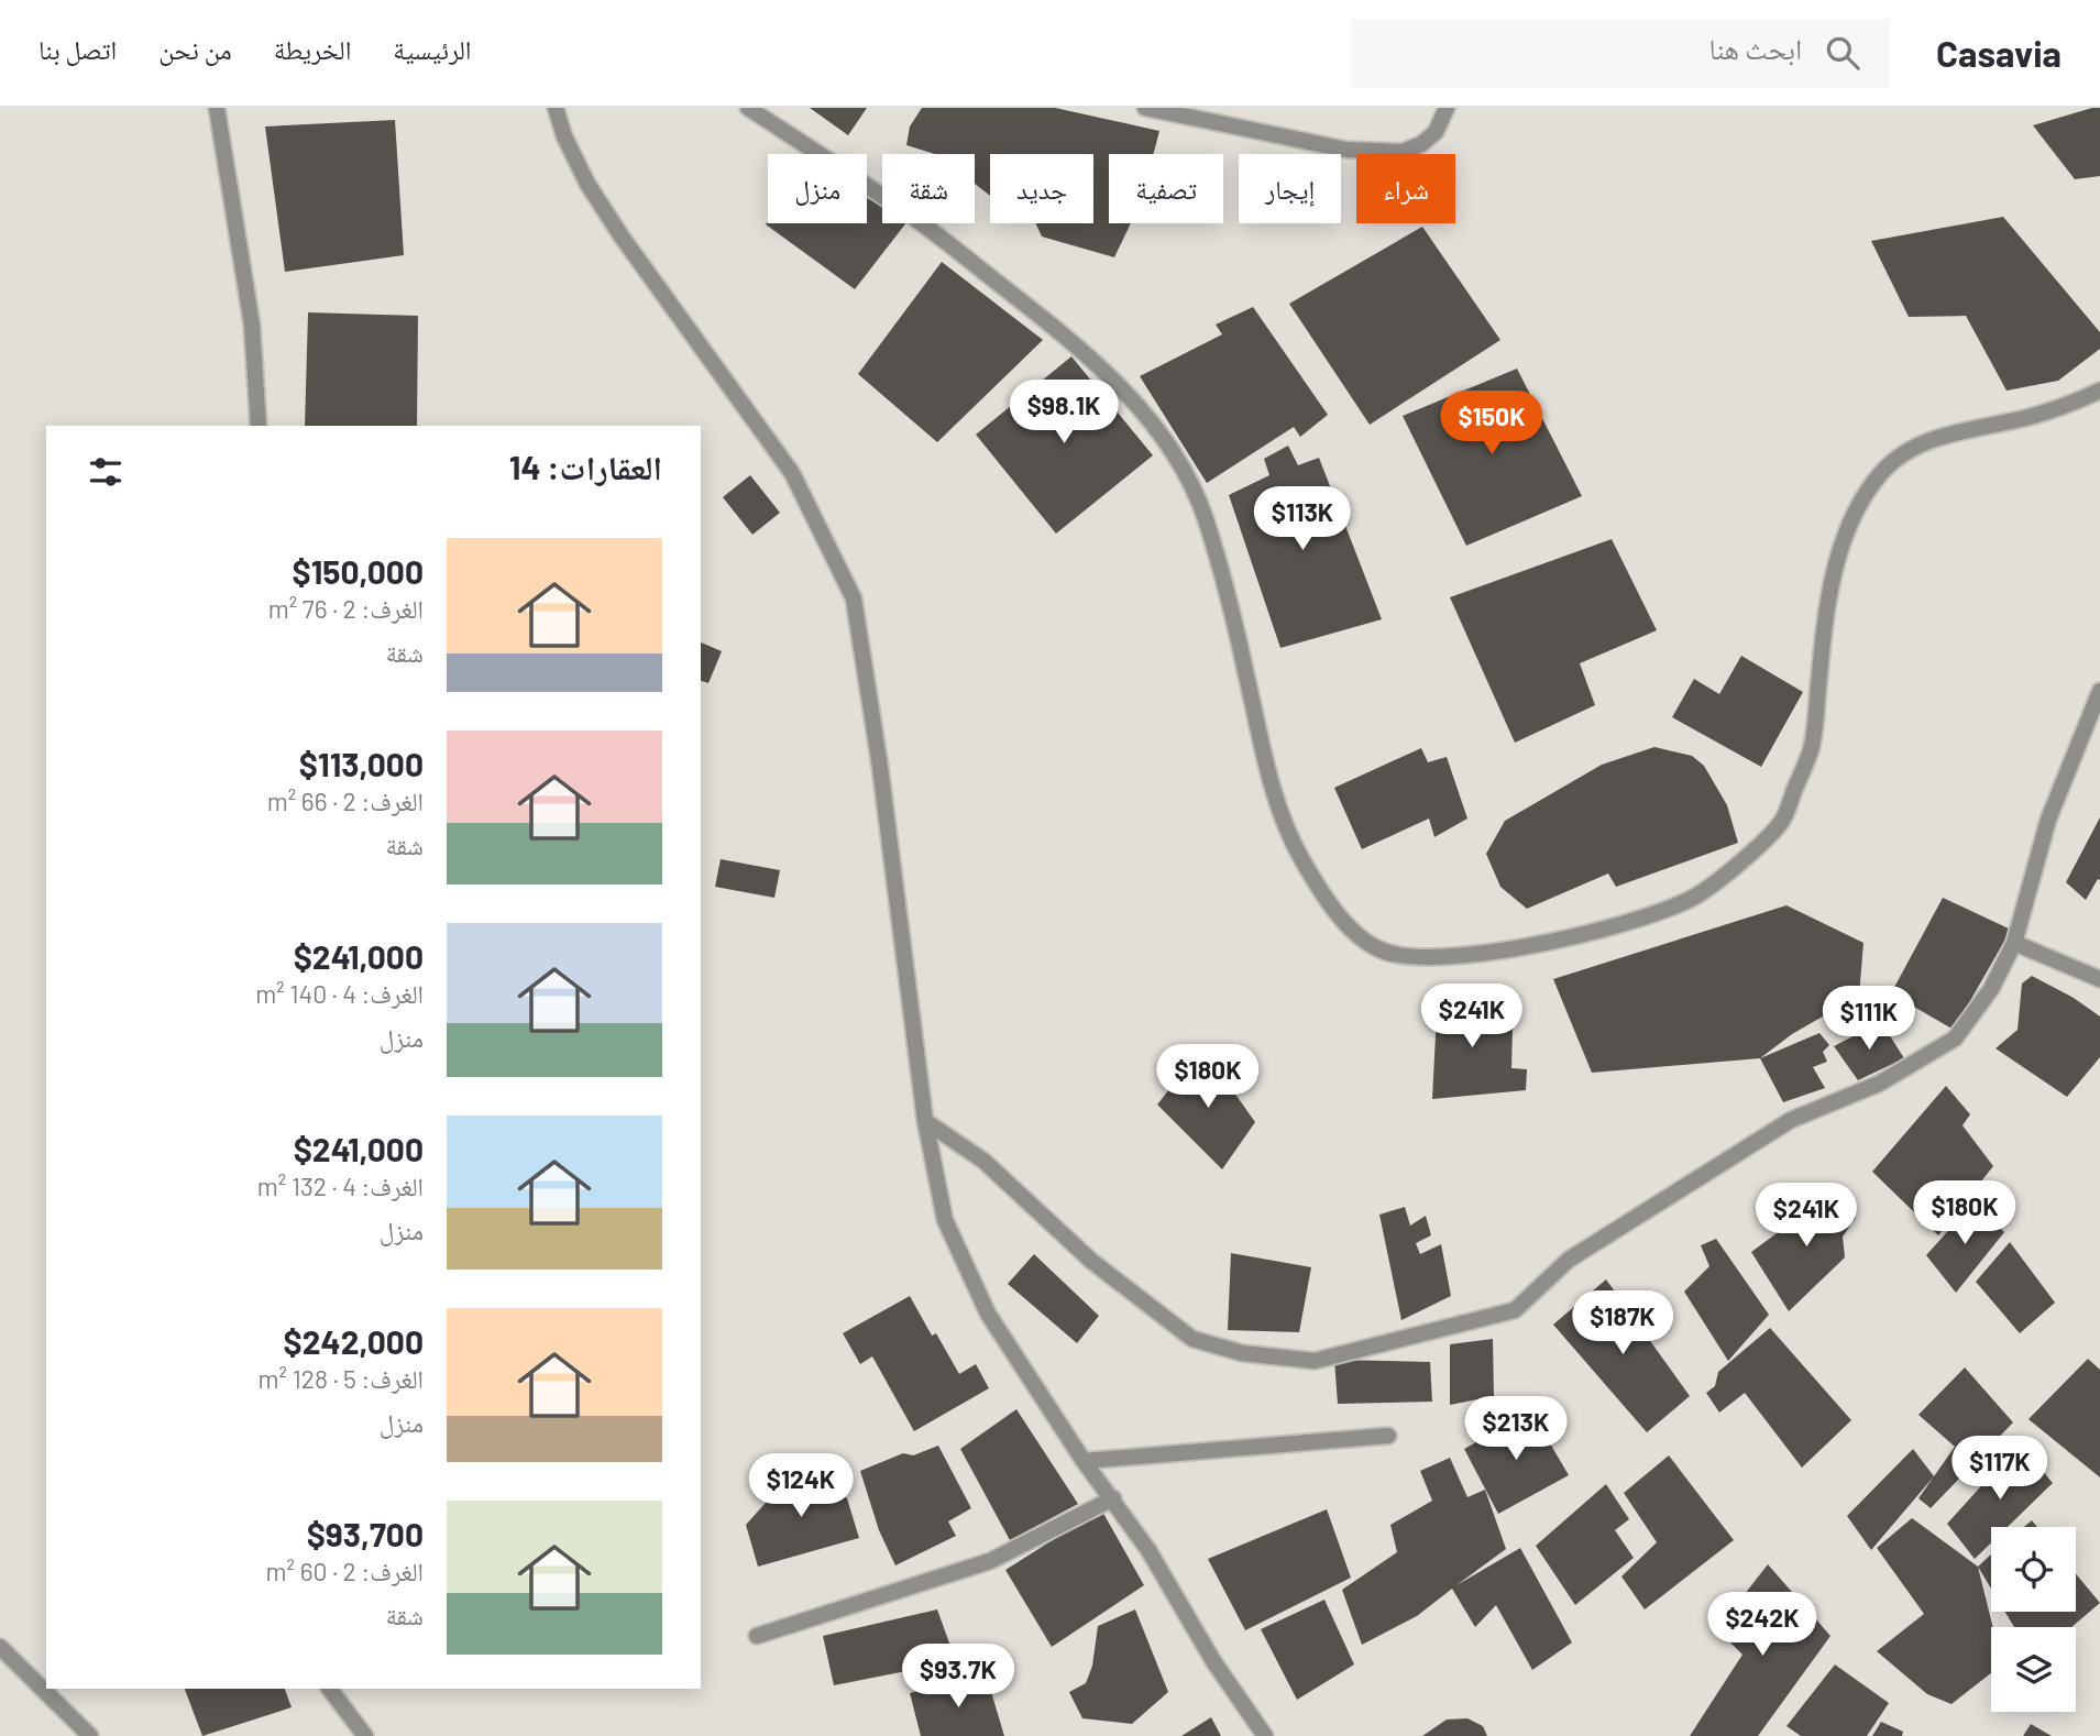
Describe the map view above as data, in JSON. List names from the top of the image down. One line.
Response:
{"page":{"header":"Casavia","search":"ابحث هنا","nav":["الرئيسية","الخريطة","من نحن","اتصل بنا"],"chip":["شراء","إيجار","تصفية","جديد","شقة","منزل"],"price":["$98.1K","$150K","$113K","$241K","$111K","$180K","$180K","$241K","$187K","$213K","$117K","$124K","$242K","$93.7K"],"heading":"العقارات: 14","list":[{"name":"$150,000","note":"الغرف: 2 · 76 m² · شقة"},{"name":"$113,000","note":"الغرف: 2 · 66 m² · شقة"},{"name":"$241,000","note":"الغرف: 4 · 140 m² · منزل"},{"name":"$241,000","note":"الغرف: 4 · 132 m² · منزل"},{"name":"$242,000","note":"الغرف: 5 · 128 m² · منزل"},{"name":"$93,700","note":"الغرف: 2 · 60 m² · شقة"}]}}
